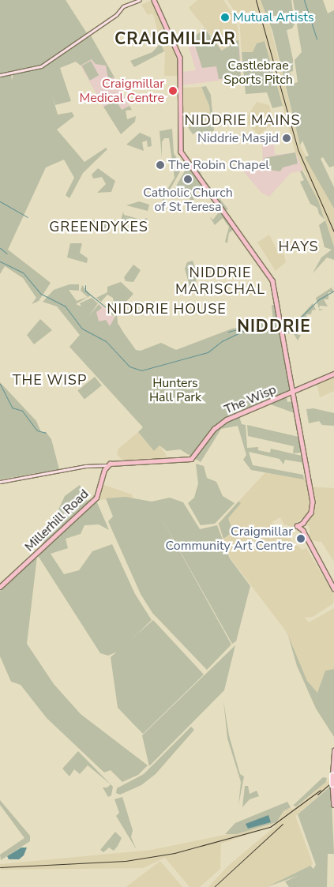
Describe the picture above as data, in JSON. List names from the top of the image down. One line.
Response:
{"streets":{"main road":["The Wisp","Millerhill Road"]},"crossings":[["The Wisp","Millerhill Road"]],"districts":["CRAIGMILLAR","NIDDRIE MAINS","GREENDYKES","HAYS","NIDDRIE MARISCHAL","NIDDRIE HOUSE","NIDDRIE","THE WISP"],"parks":["Castlebrae Sports Pitch","Hunters Hall Park"],"places":["Mutual Artists","Craigmillar Medical Centre","Niddrie Masjid","The Robin Chapel","Catholic Church of St Teresa","Craigmillar Community Art Centre"]}
